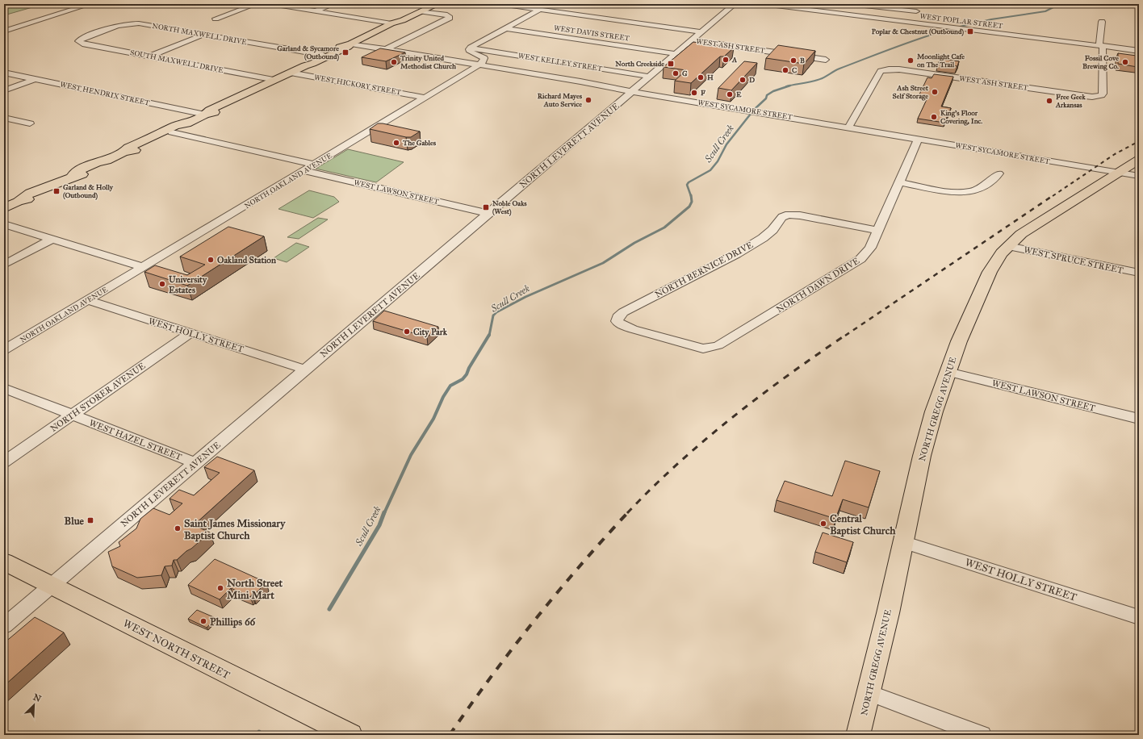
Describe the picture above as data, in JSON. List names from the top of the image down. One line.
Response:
{"streets":{"main road":["NORTH GREGG AVENUE","WEST NORTH STREET"],"street":["WEST POPLAR STREET","WEST DAVIS STREET","NORTH MAXWELL DRIVE","WEST ASH STREET","SOUTH MAXWELL DRIVE","WEST KELLEY STREET","WEST HICKORY STREET","WEST HENDRIX STREET","WEST SYCAMORE STREET","NORTH LEVERETT AVENUE","NORTH OAKLAND AVENUE","WEST LAWSON STREET","WEST SPRUCE STREET","NORTH BERNICE DRIVE","NORTH DAWN DRIVE","WEST HOLLY STREET","NORTH STORER AVENUE","WEST HAZEL STREET"]},"crossings":[["WEST POPLAR STREET","WEST ASH STREET"],["WEST DAVIS STREET","NORTH LEVERETT AVENUE"],["NORTH MAXWELL DRIVE","SOUTH MAXWELL DRIVE"],["WEST ASH STREET","WEST SYCAMORE STREET"],["WEST ASH STREET","NORTH LEVERETT AVENUE"],["WEST KELLEY STREET","NORTH LEVERETT AVENUE"],["WEST HICKORY STREET","NORTH OAKLAND AVENUE"],["WEST SYCAMORE STREET","NORTH LEVERETT AVENUE"],["WEST SYCAMORE STREET","NORTH OAKLAND AVENUE"],["WEST SYCAMORE STREET","NORTH DAWN DRIVE"],["WEST SYCAMORE STREET","NORTH GREGG AVENUE"],["NORTH LEVERETT AVENUE","WEST LAWSON STREET"],["NORTH LEVERETT AVENUE","WEST HOLLY STREET"],["NORTH LEVERETT AVENUE","WEST HAZEL STREET"],["NORTH LEVERETT AVENUE","WEST NORTH STREET"],["NORTH OAKLAND AVENUE","WEST LAWSON STREET"],["NORTH OAKLAND AVENUE","WEST HOLLY STREET"],["WEST LAWSON STREET","NORTH GREGG AVENUE"],["WEST SPRUCE STREET","NORTH GREGG AVENUE"],["NORTH BERNICE DRIVE","NORTH DAWN DRIVE"],["WEST HOLLY STREET","NORTH STORER AVENUE"],["WEST HOLLY STREET","NORTH GREGG AVENUE"],["NORTH STORER AVENUE","WEST HAZEL STREET"]],"water":["Scull Creek"],"places":{"transit":["Poplar & Chestnut (Outbound)","Garland & Sycamore (Outbound)","North Creekside","Garland & Holly (Outbound)","Noble Oaks (West)","Blue"],"other":["A","B","Moonlight Cafe on The Trail","Trinity United Methodist Church","Fossil Cove Brewing Co.","C","G","H","D","Ash Street Self Storage","F","E","Richard Mayes Auto Service","Free Geek Arkansas","King's Floor Covering, Inc.","The Gables","Oakland Station","University Estates","City Park","Central Baptist Church","Saint James Missionary Baptist Church","North Street Mini Mart","Phillips 66"]},"north":"top right"}
